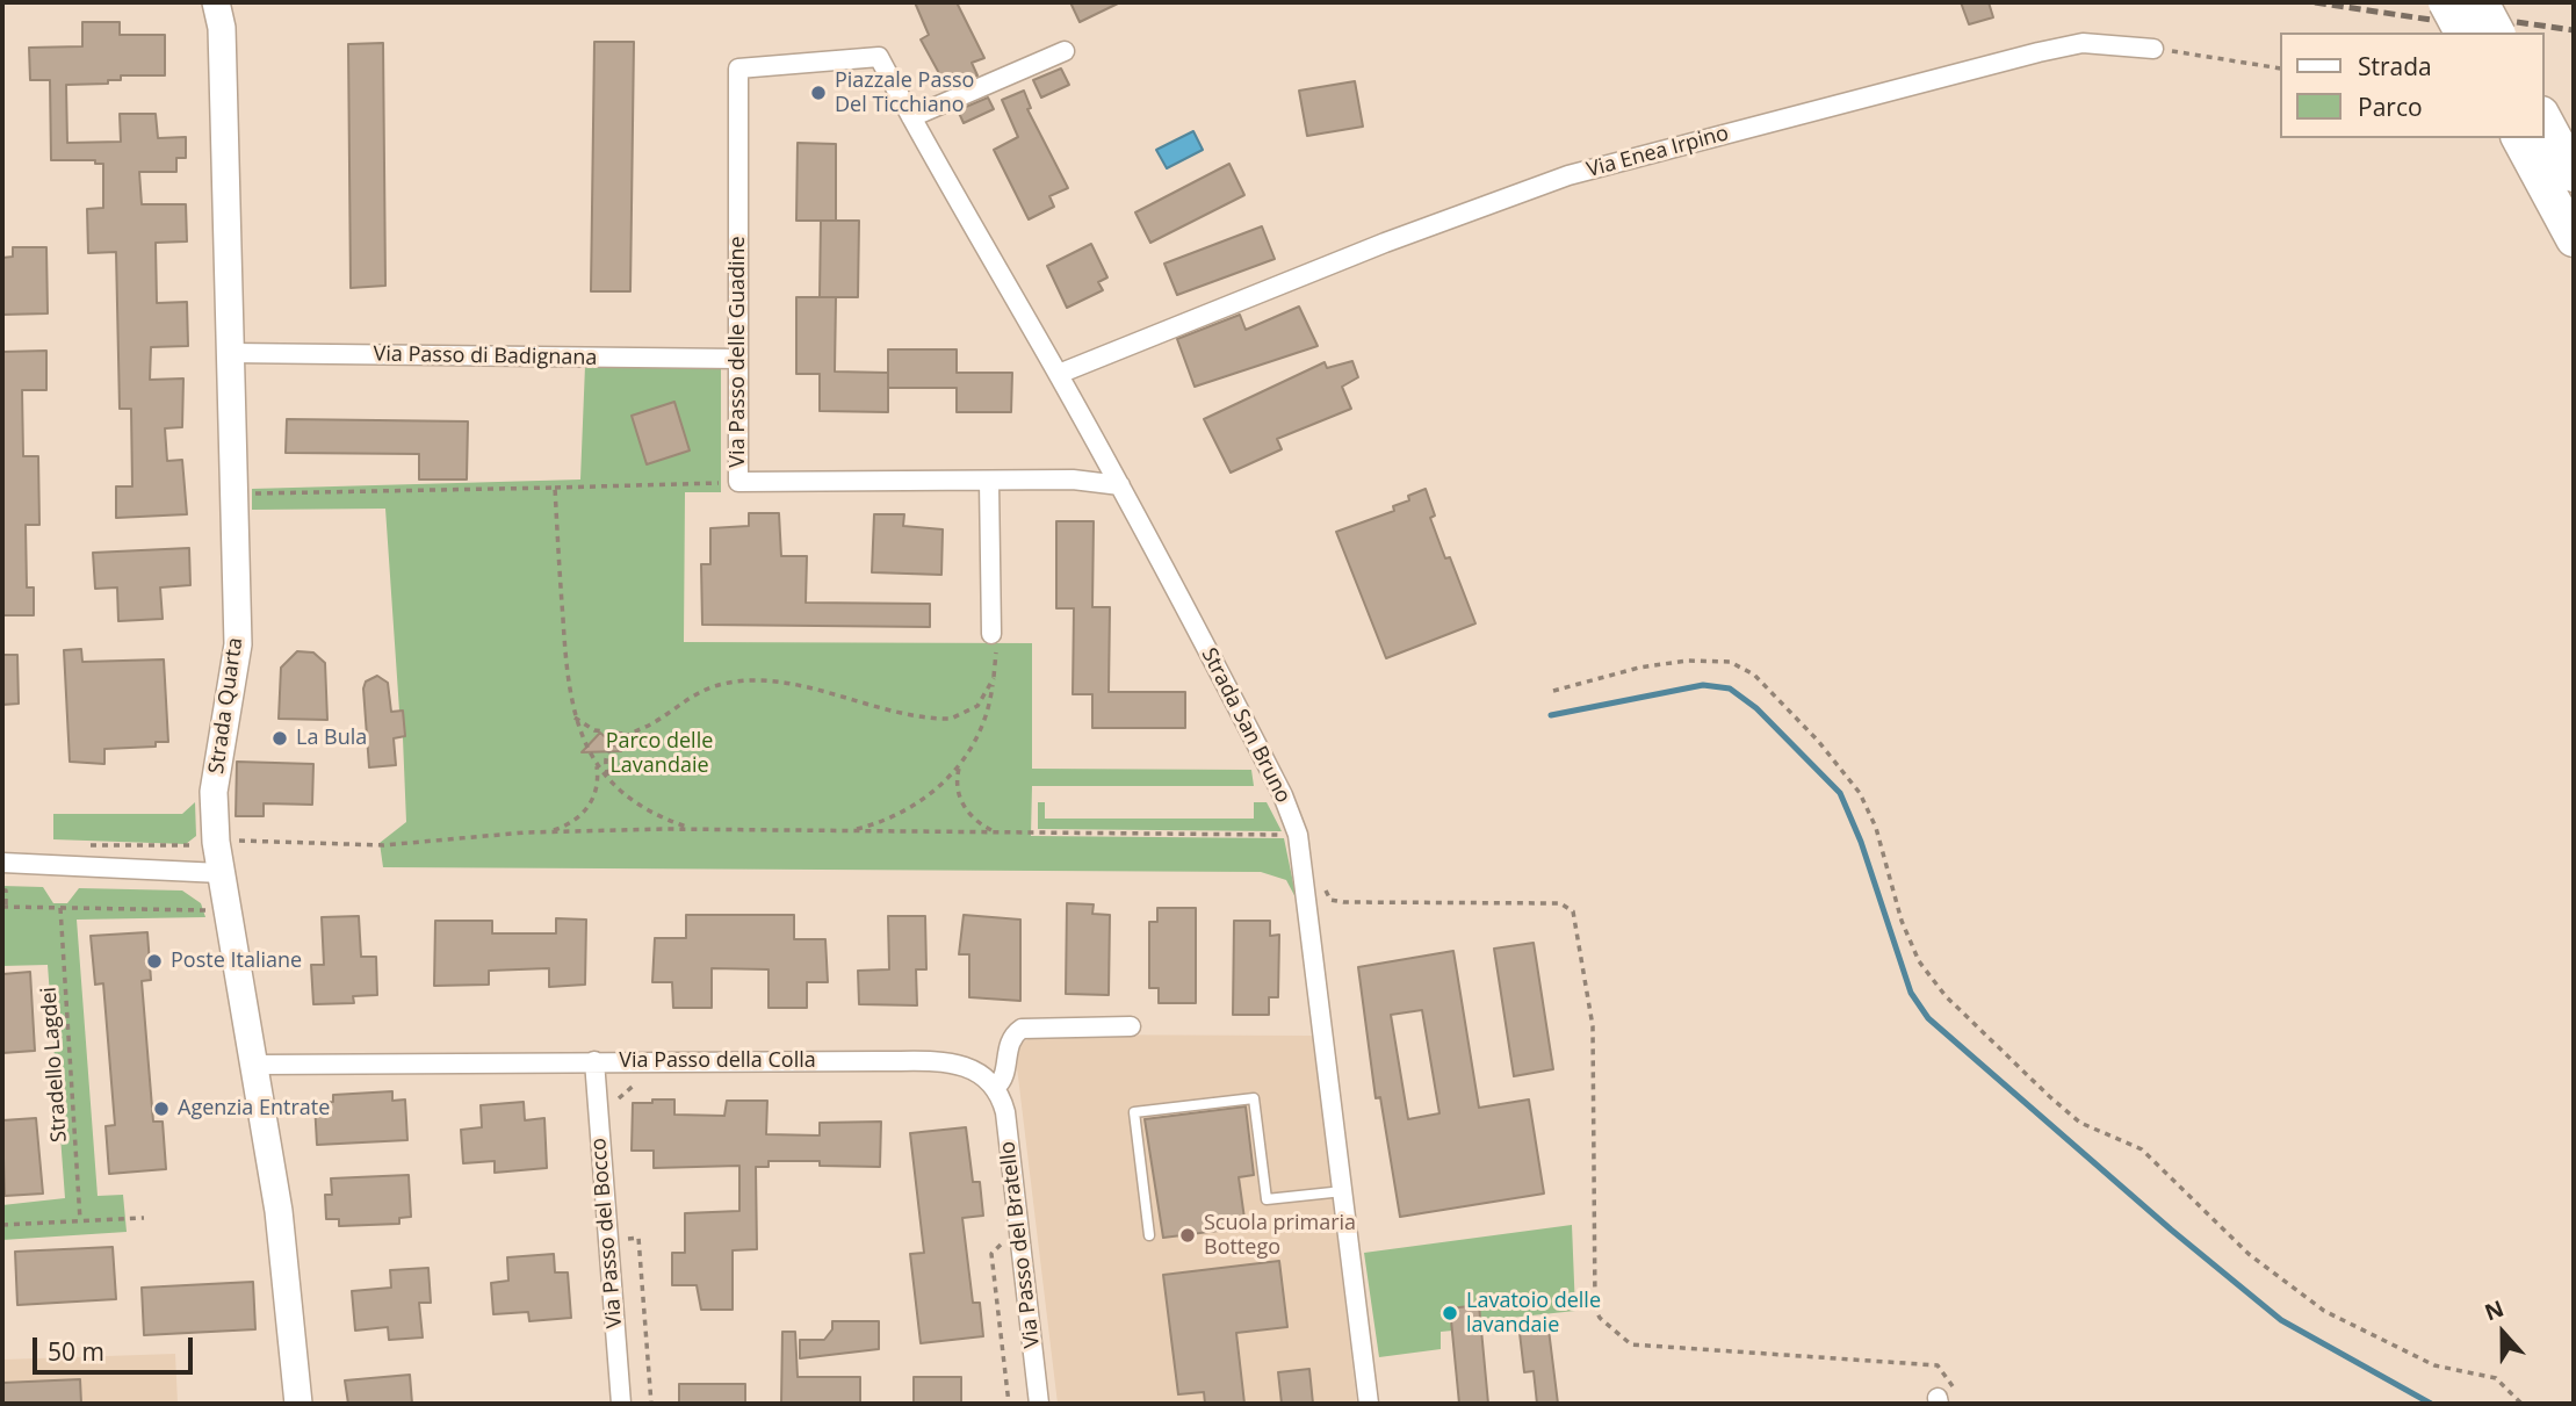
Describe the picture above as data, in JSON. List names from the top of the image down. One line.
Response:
{"streets":{"street":["Via Enea Irpino","Via Passo delle Guadine","Via Passo di Badignana","Strada Quarta","Strada San Bruno","Via Passo della Colla","Via Passo del Bocco","Via Passo del Bratello"],"path":["Stradello Lagdei"]},"crossings":[["Via Enea Irpino","Strada San Bruno"],["Via Passo delle Guadine","Via Passo di Badignana"],["Via Passo delle Guadine","Strada San Bruno"],["Via Passo di Badignana","Strada Quarta"],["Strada Quarta","Via Passo della Colla"],["Via Passo della Colla","Via Passo del Bocco"],["Via Passo della Colla","Via Passo del Bratello"]],"parks":["Parco delle Lavandaie"],"places":["Piazzale Passo Del Ticchiano","La Bula","Poste Italiane","Agenzia Entrate","Scuola primaria Bottego","Lavatoio delle lavandaie"],"legend":["Strada","Parco"],"scale_bar":"50 m","north":"top"}
